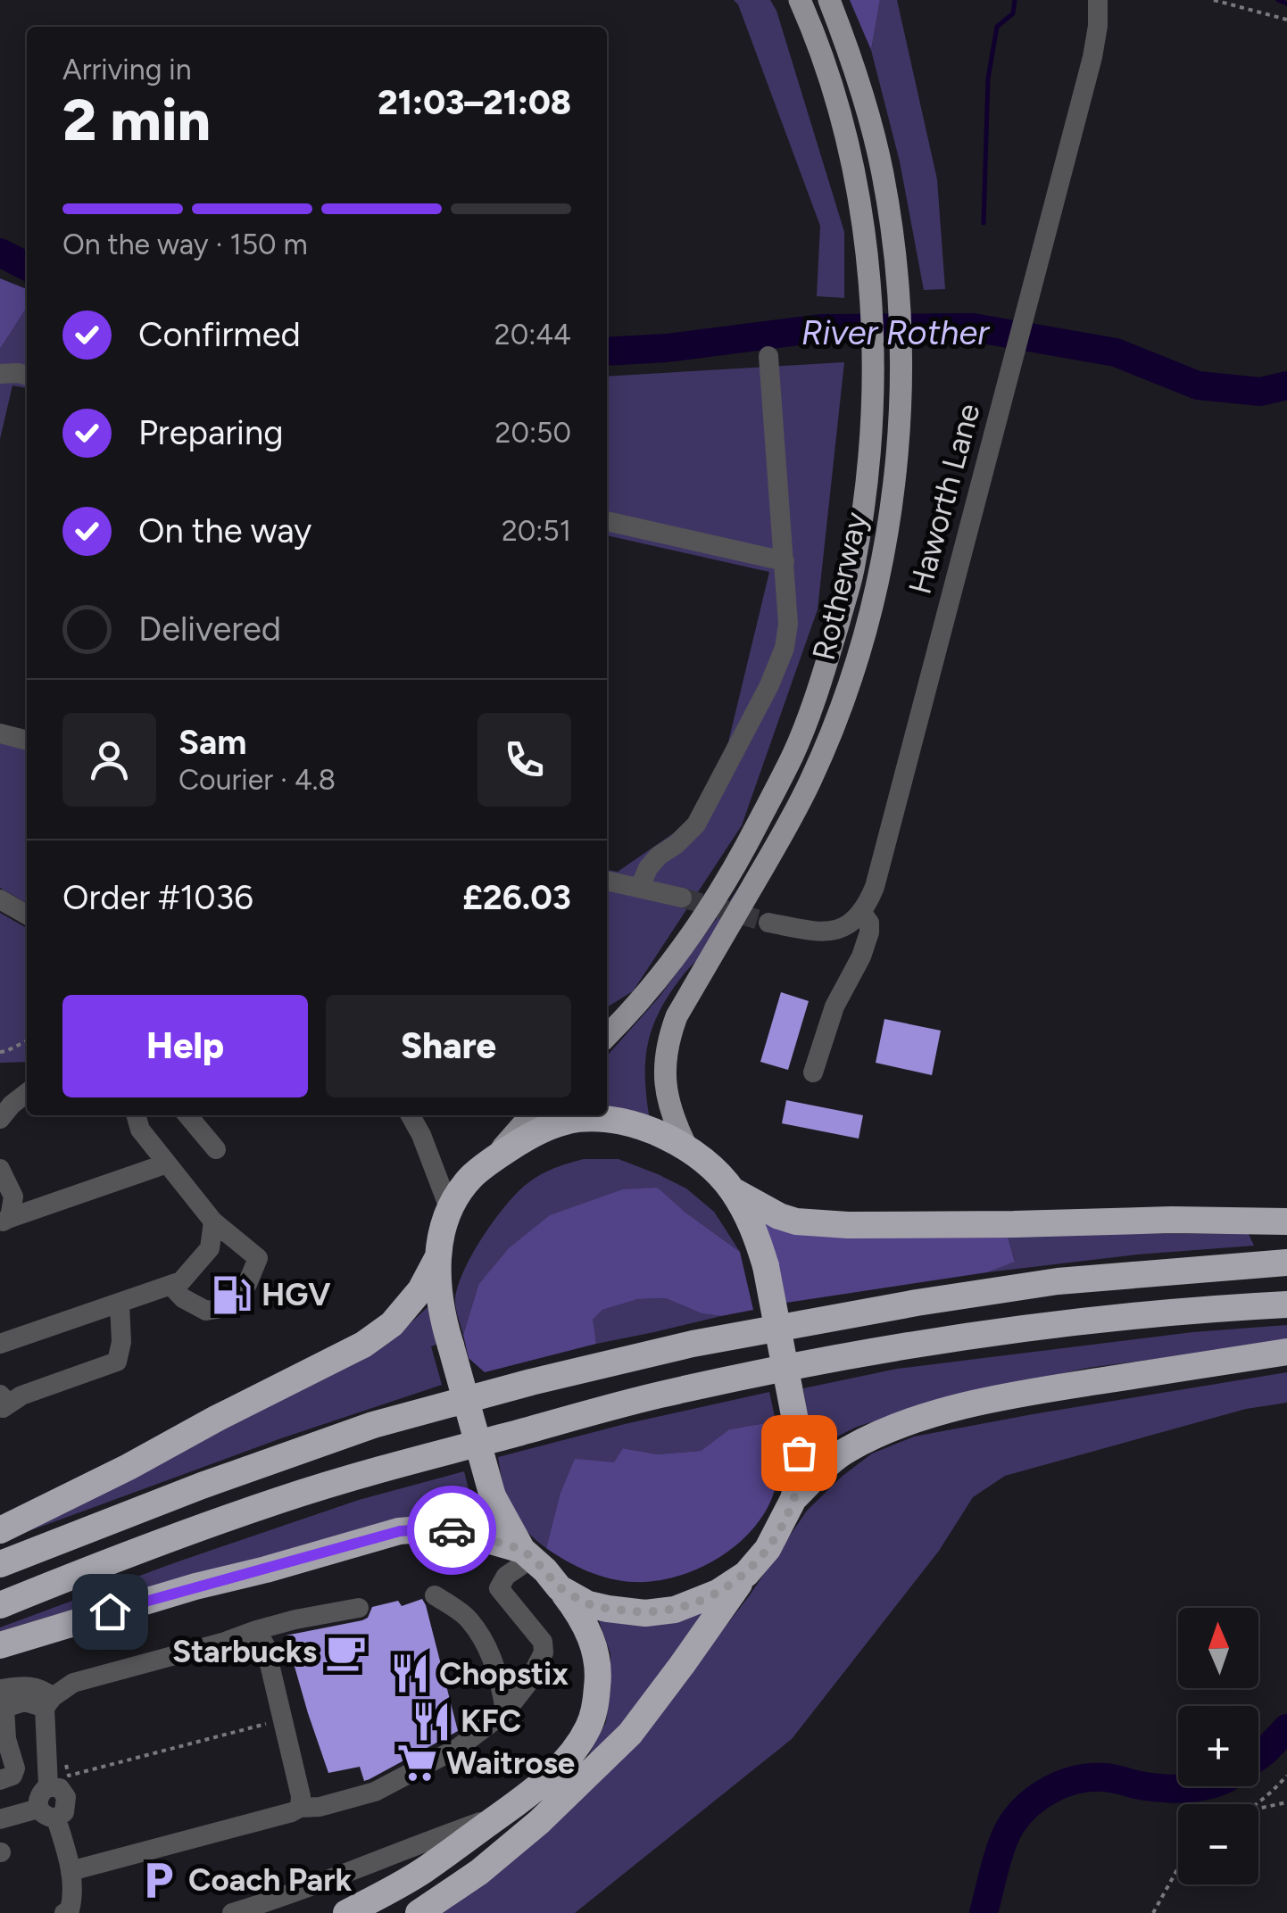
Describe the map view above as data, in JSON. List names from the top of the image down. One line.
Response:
{"streets":{"main road":["Rotherway"],"lane":["Haworth Lane"]},"water":["River Rother"],"places":{"fuel station":["HGV"],"cafe":["Starbucks"],"restaurant":["Chopstix","KFC"],"supermarket":["Waitrose"],"parking":["Coach Park"]},"north":"top","page":{"heading":["2 min","Arriving in","21:03–21:08"],"panel":["Sam","Courier · 4.8","Order #1036","£26.03"],"bar":"On the way · 150 m","list":[["Confirmed","20:44"],["Preparing","20:50"],["On the way","20:51"],"Delivered"],"buttons":["Help","Share"],"map_buttons":["+","−"]}}
